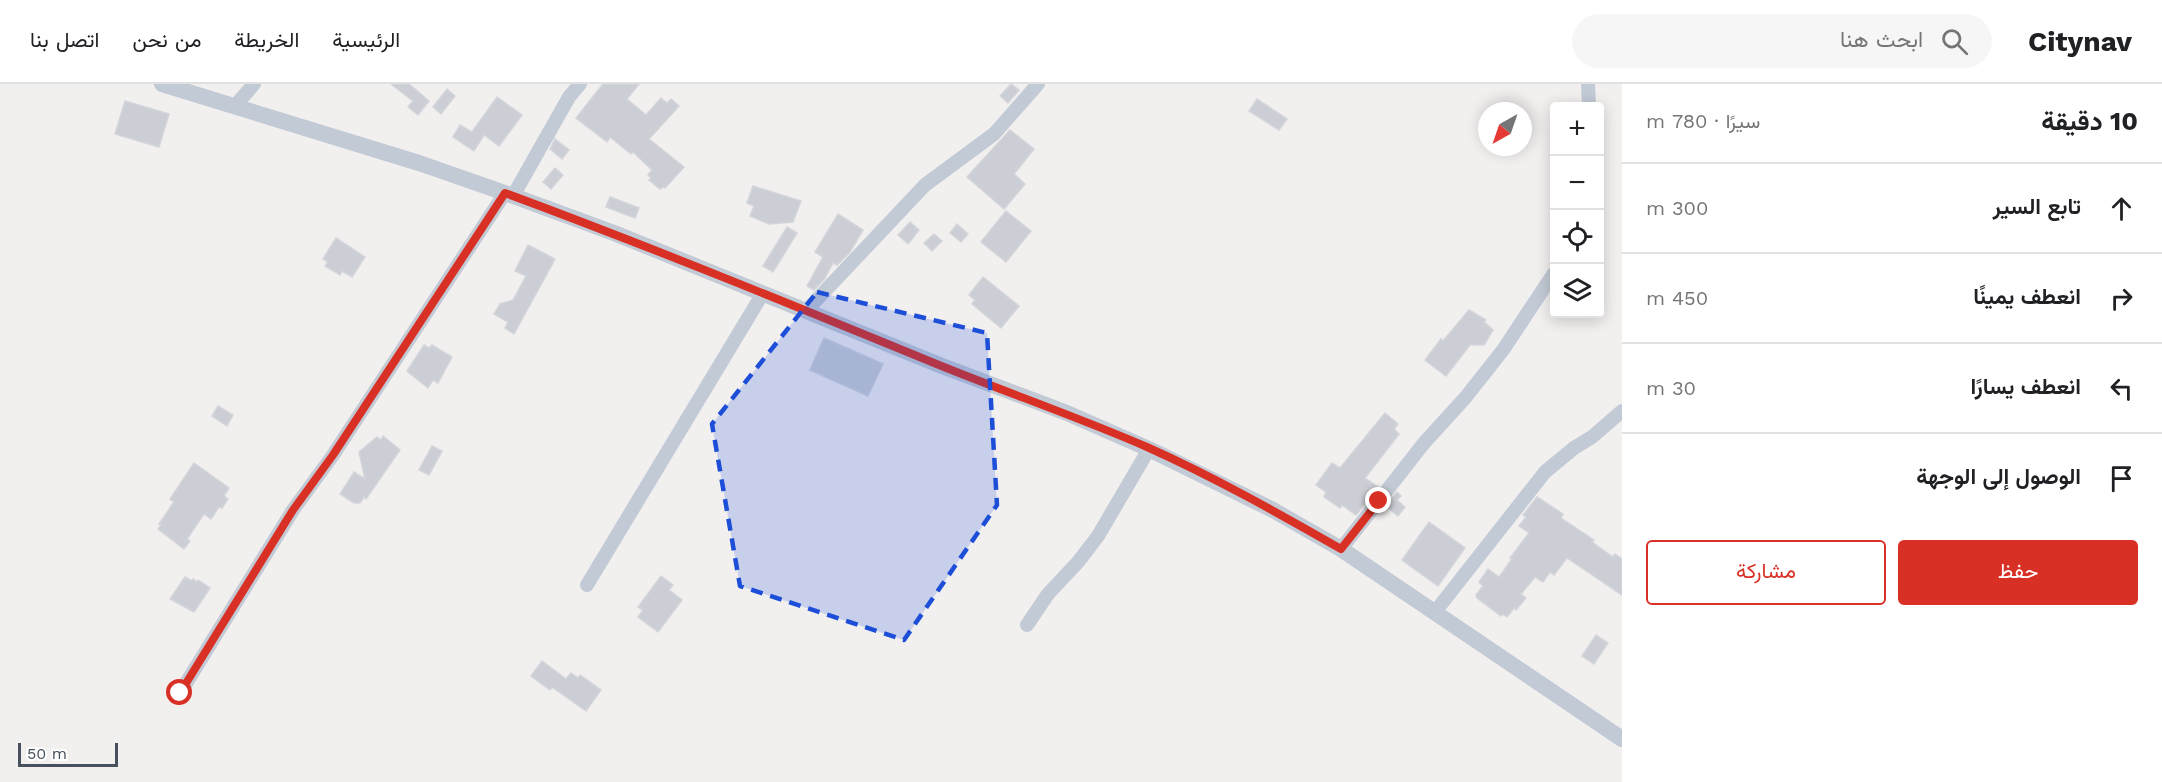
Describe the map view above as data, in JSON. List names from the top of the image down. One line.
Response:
{"scale_bar":"50 m","north":"bottom left","page":{"header":"Citynav","search":"ابحث هنا","nav":["الرئيسية","الخريطة","من نحن","اتصل بنا"],"heading":["10 دقيقة","سيرًا · 780 m"],"map_buttons":["+","−"],"list":[["تابع السير","300 m"],["انعطف يمينًا","450 m"],["انعطف يسارًا","30 m"],"الوصول إلى الوجهة"],"buttons":["حفظ","مشاركة"],"scale":"50 m"}}
